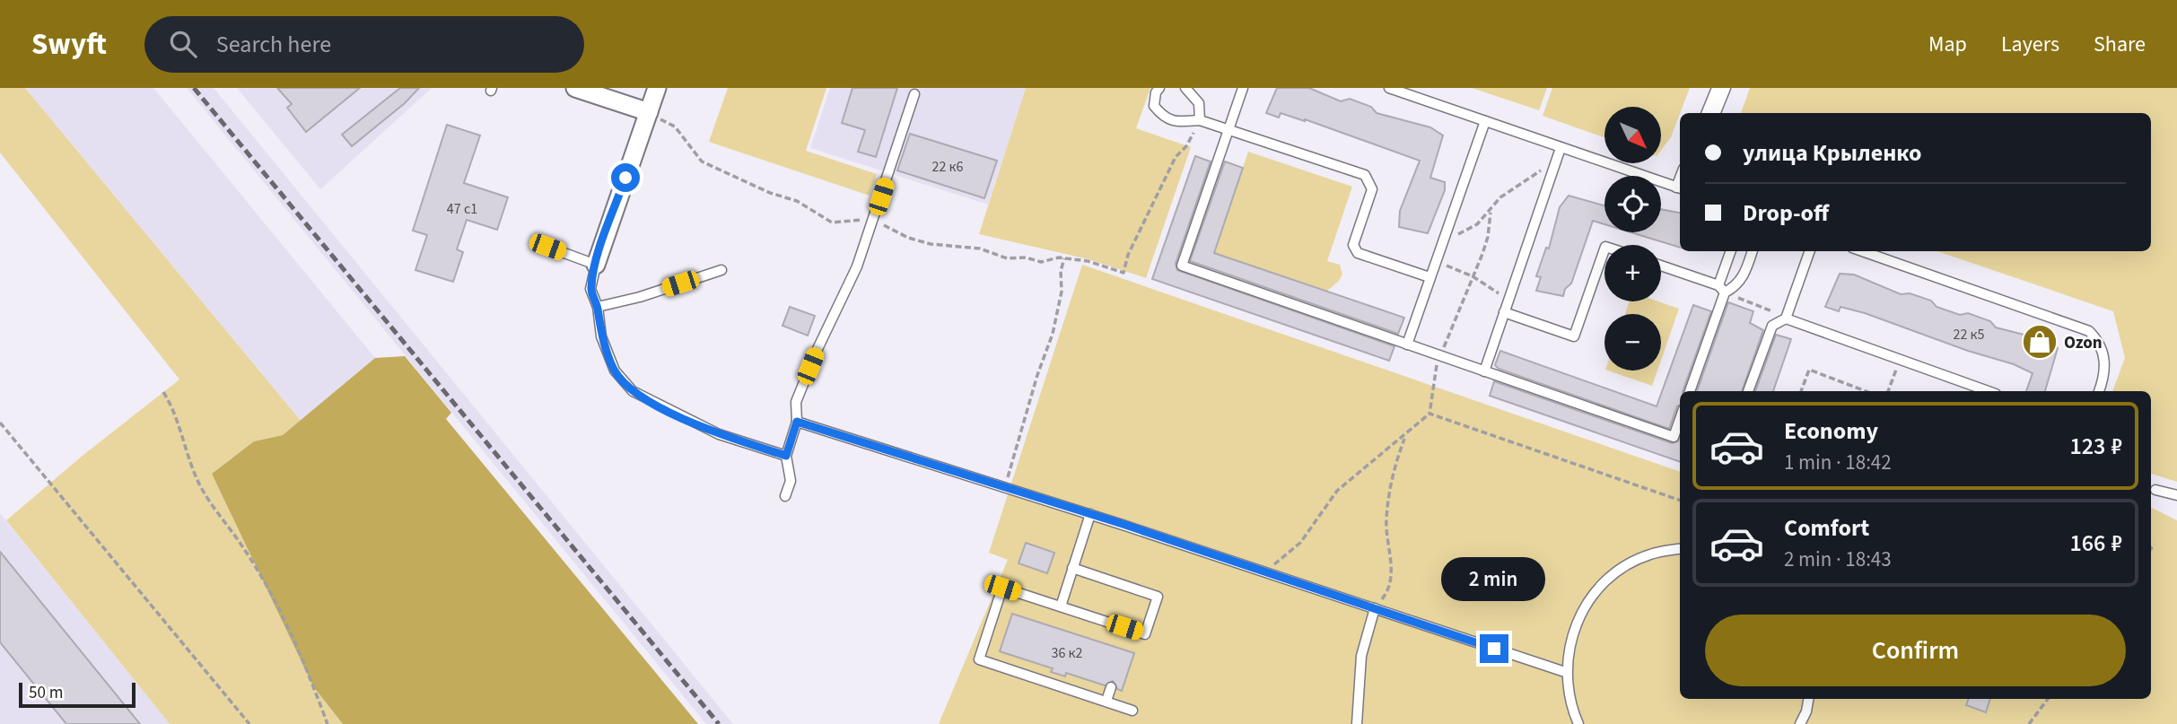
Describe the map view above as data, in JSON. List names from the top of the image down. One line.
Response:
{"places":{"shop":["Ozon"]},"house_numbers":["22 к6","47 с1","22 к5","36 к2"],"scale_bar":"50 m","north":"bottom right","page":{"header":"Swyft","search":"Search here","nav":["Map","Layers","Share"],"map_buttons":["+","−"],"banner":["улица Крыленко","Drop-off"],"list":[{"name":"Economy","note":"1 min · 18:42","value":"123 ₽"},{"name":"Comfort","note":"2 min · 18:43","value":"166 ₽"}],"bubble":"2 min","buttons":"Confirm","scale":"50 m"}}
